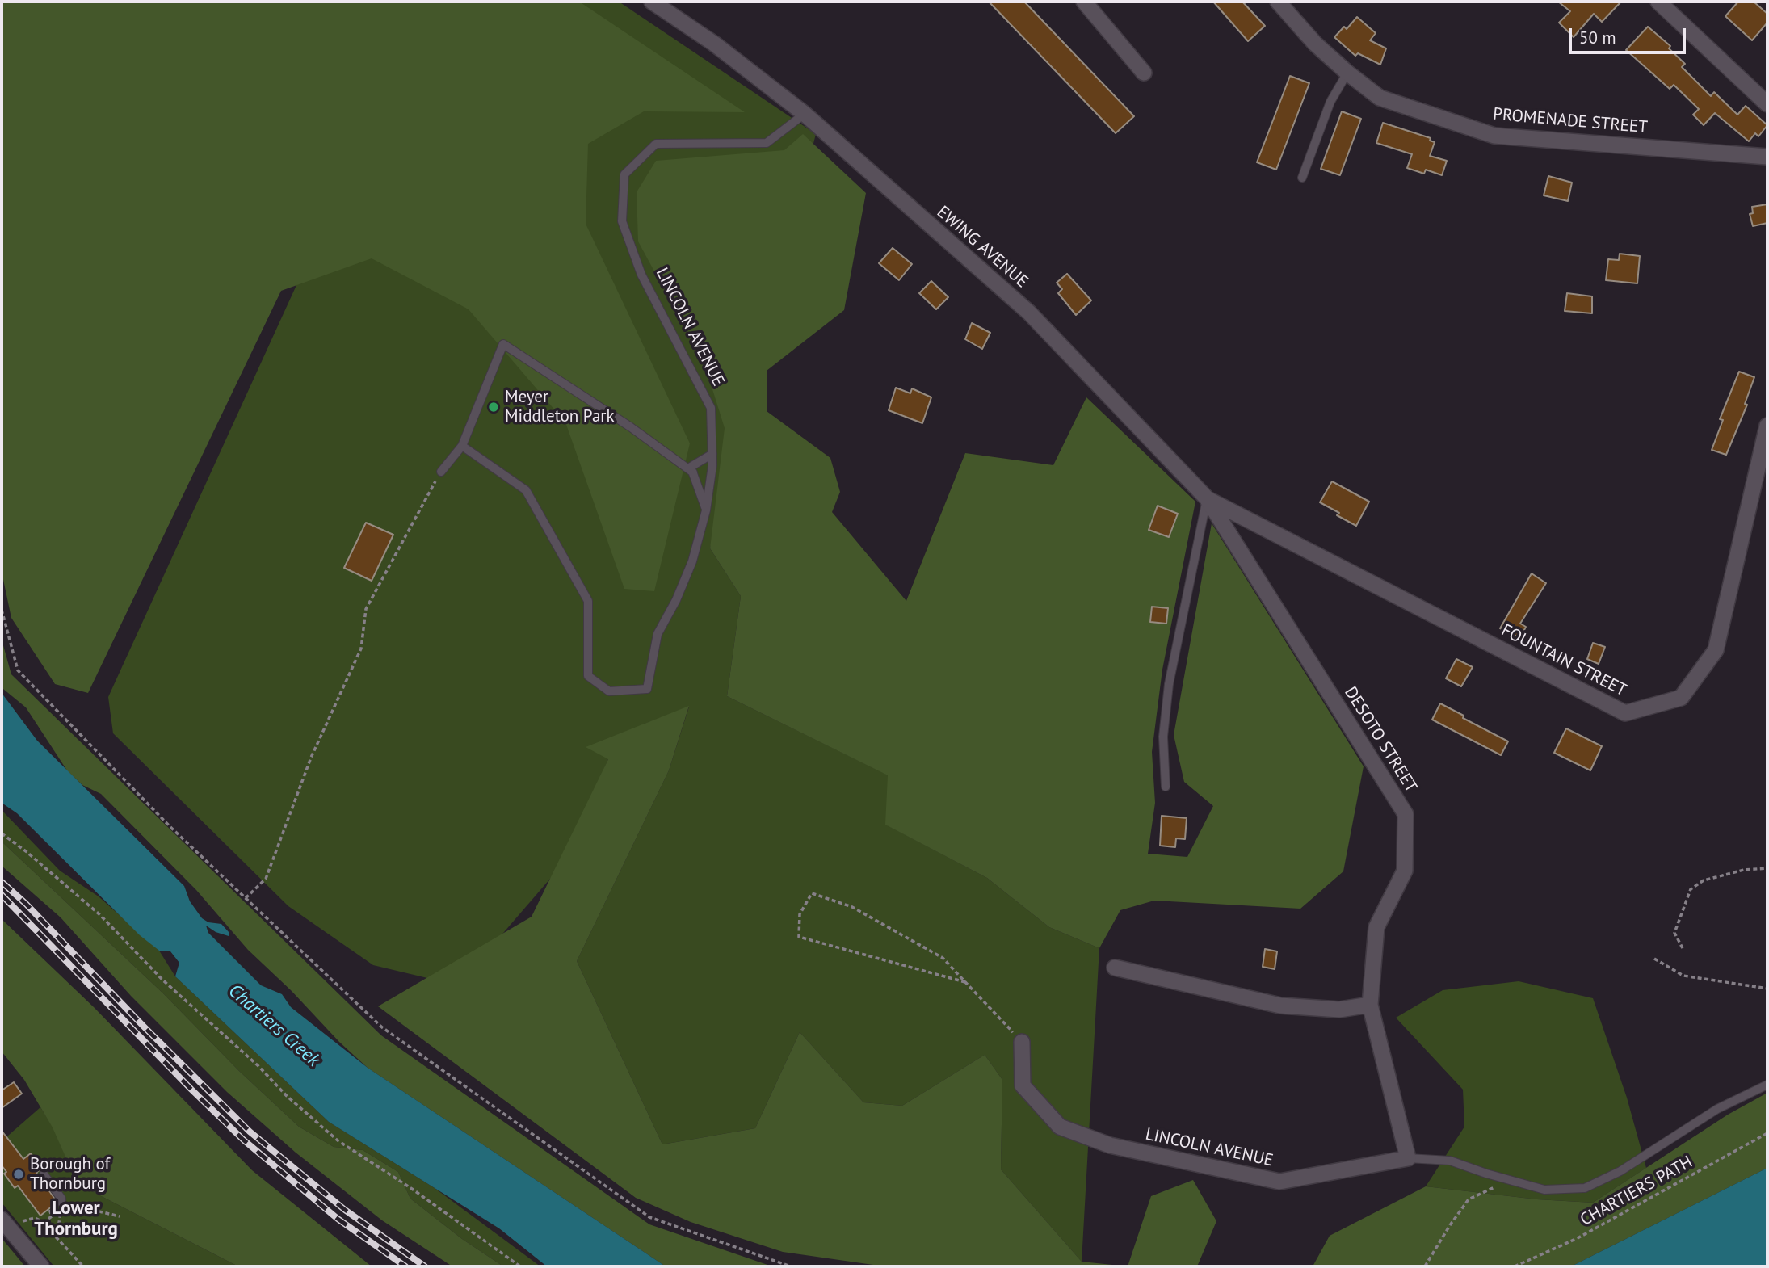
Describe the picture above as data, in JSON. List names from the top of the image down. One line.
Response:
{"streets":{"street":["PROMENADE STREET","EWING AVENUE","LINCOLN AVENUE","FOUNTAIN STREET","DESOTO STREET"],"path":["CHARTIERS PATH"]},"crossings":[["EWING AVENUE","LINCOLN AVENUE"],["EWING AVENUE","FOUNTAIN STREET"],["EWING AVENUE","DESOTO STREET"],["LINCOLN AVENUE","DESOTO STREET"],["FOUNTAIN STREET","DESOTO STREET"]],"districts":["Lower Thornburg"],"water":["Chartiers Creek"],"places":["Meyer Middleton Park","Borough of Thornburg"],"scale_bar":"50 m"}
